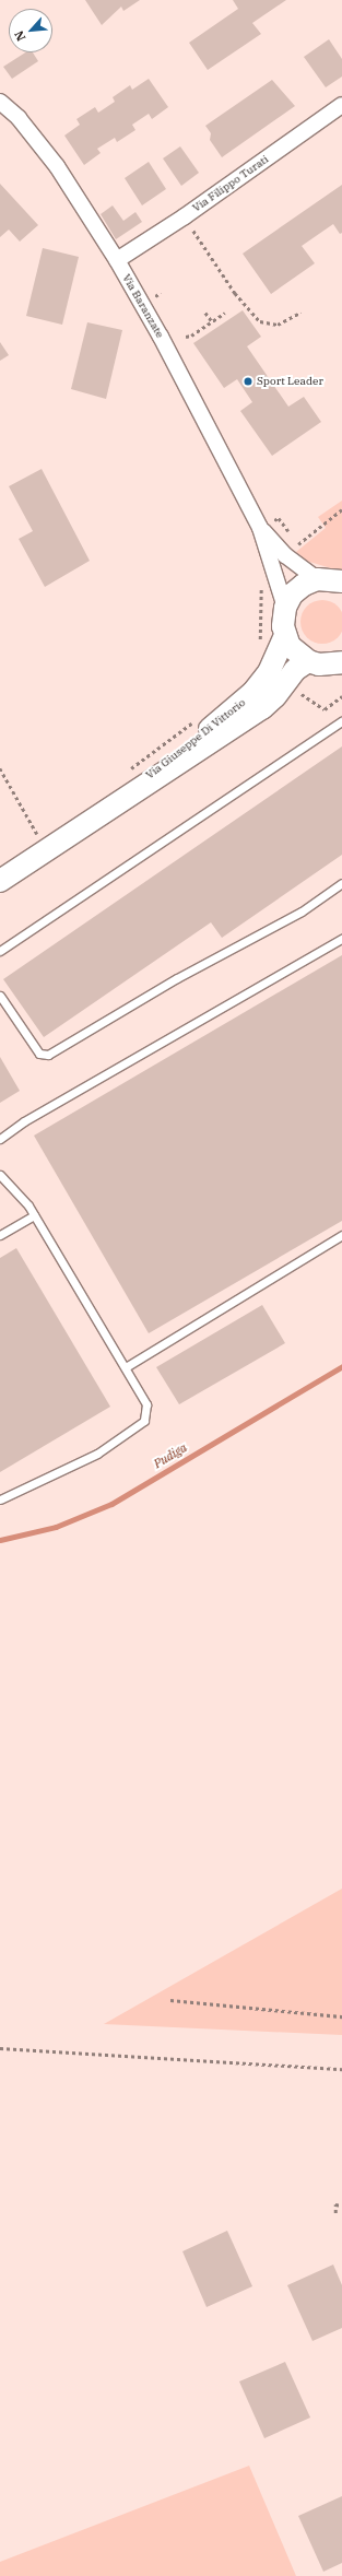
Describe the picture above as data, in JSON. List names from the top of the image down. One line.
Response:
{"streets":{"street":["Via Filippo Turati","Via Baranzate","Via Giuseppe Di Vittorio"]},"crossings":[["Via Filippo Turati","Via Baranzate"]],"water":["Pudiga"],"places":["Sport Leader"],"north":"bottom left"}
